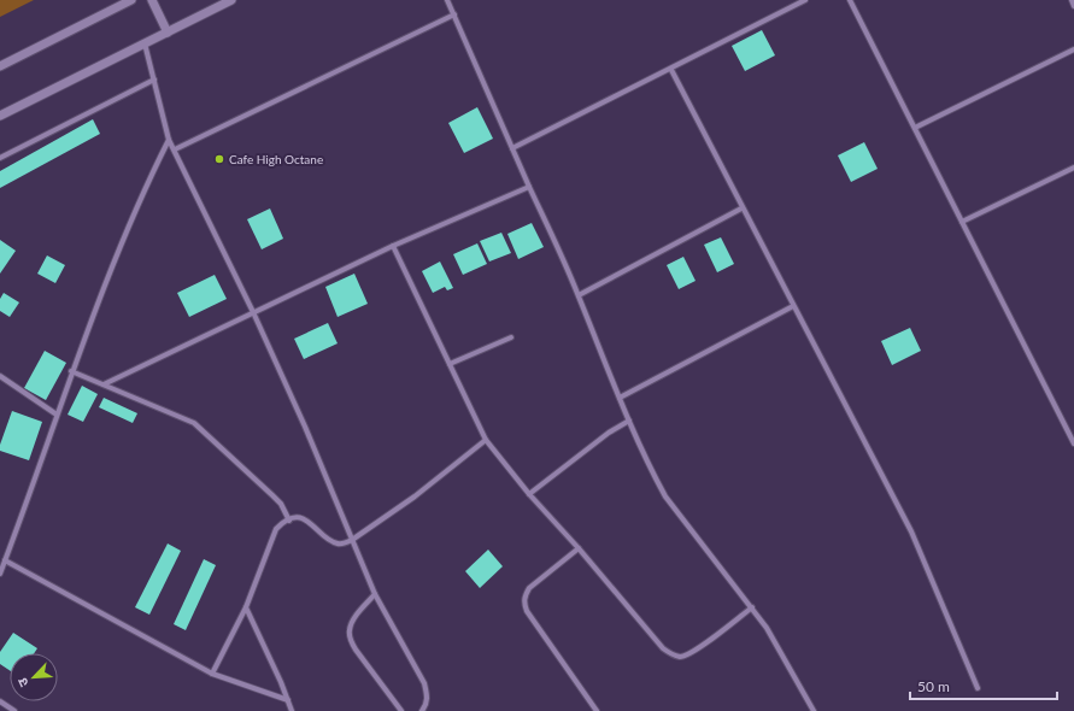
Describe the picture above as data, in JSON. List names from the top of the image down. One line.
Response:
{"places":["Cafe High Octane"],"scale_bar":"50 m","north":"bottom left"}
